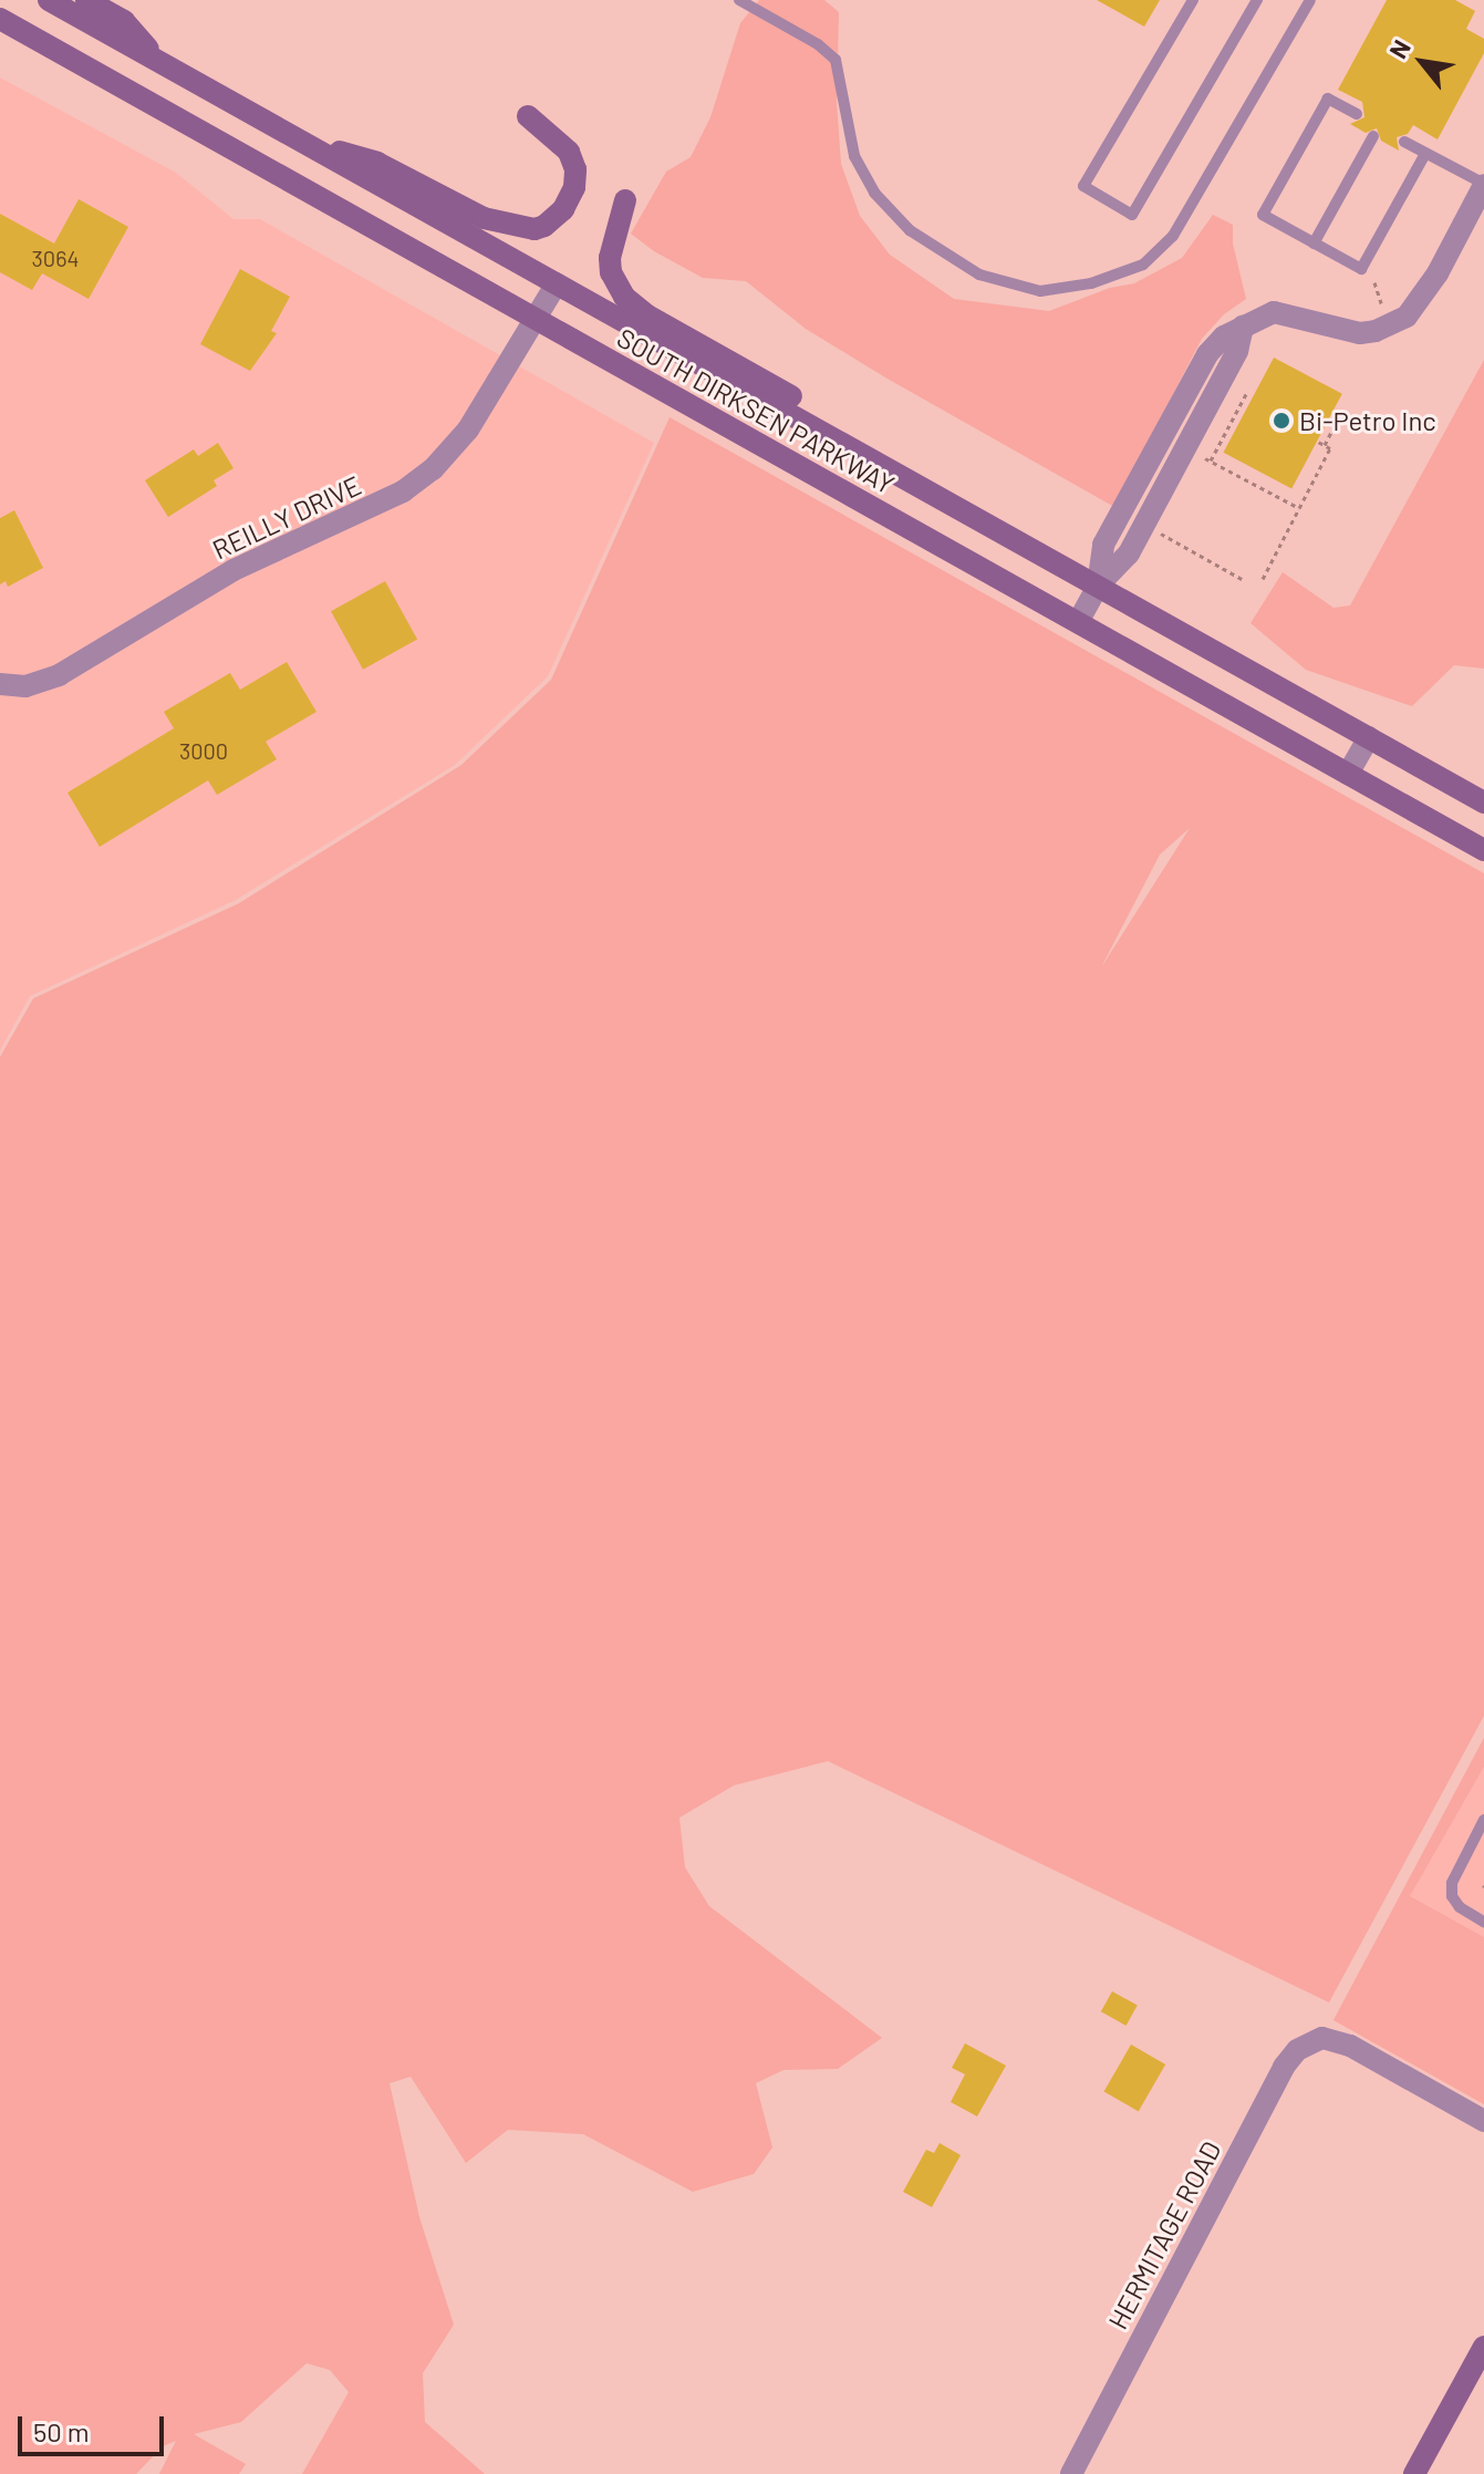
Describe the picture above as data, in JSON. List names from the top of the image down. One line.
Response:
{"streets":{"main road":["SOUTH DIRKSEN PARKWAY"],"street":["REILLY DRIVE","HERMITAGE ROAD"]},"crossings":[["SOUTH DIRKSEN PARKWAY","REILLY DRIVE"]],"places":["Bi-Petro Inc"],"house_numbers":["3064","3000"],"scale_bar":"50 m","north":"top left"}
